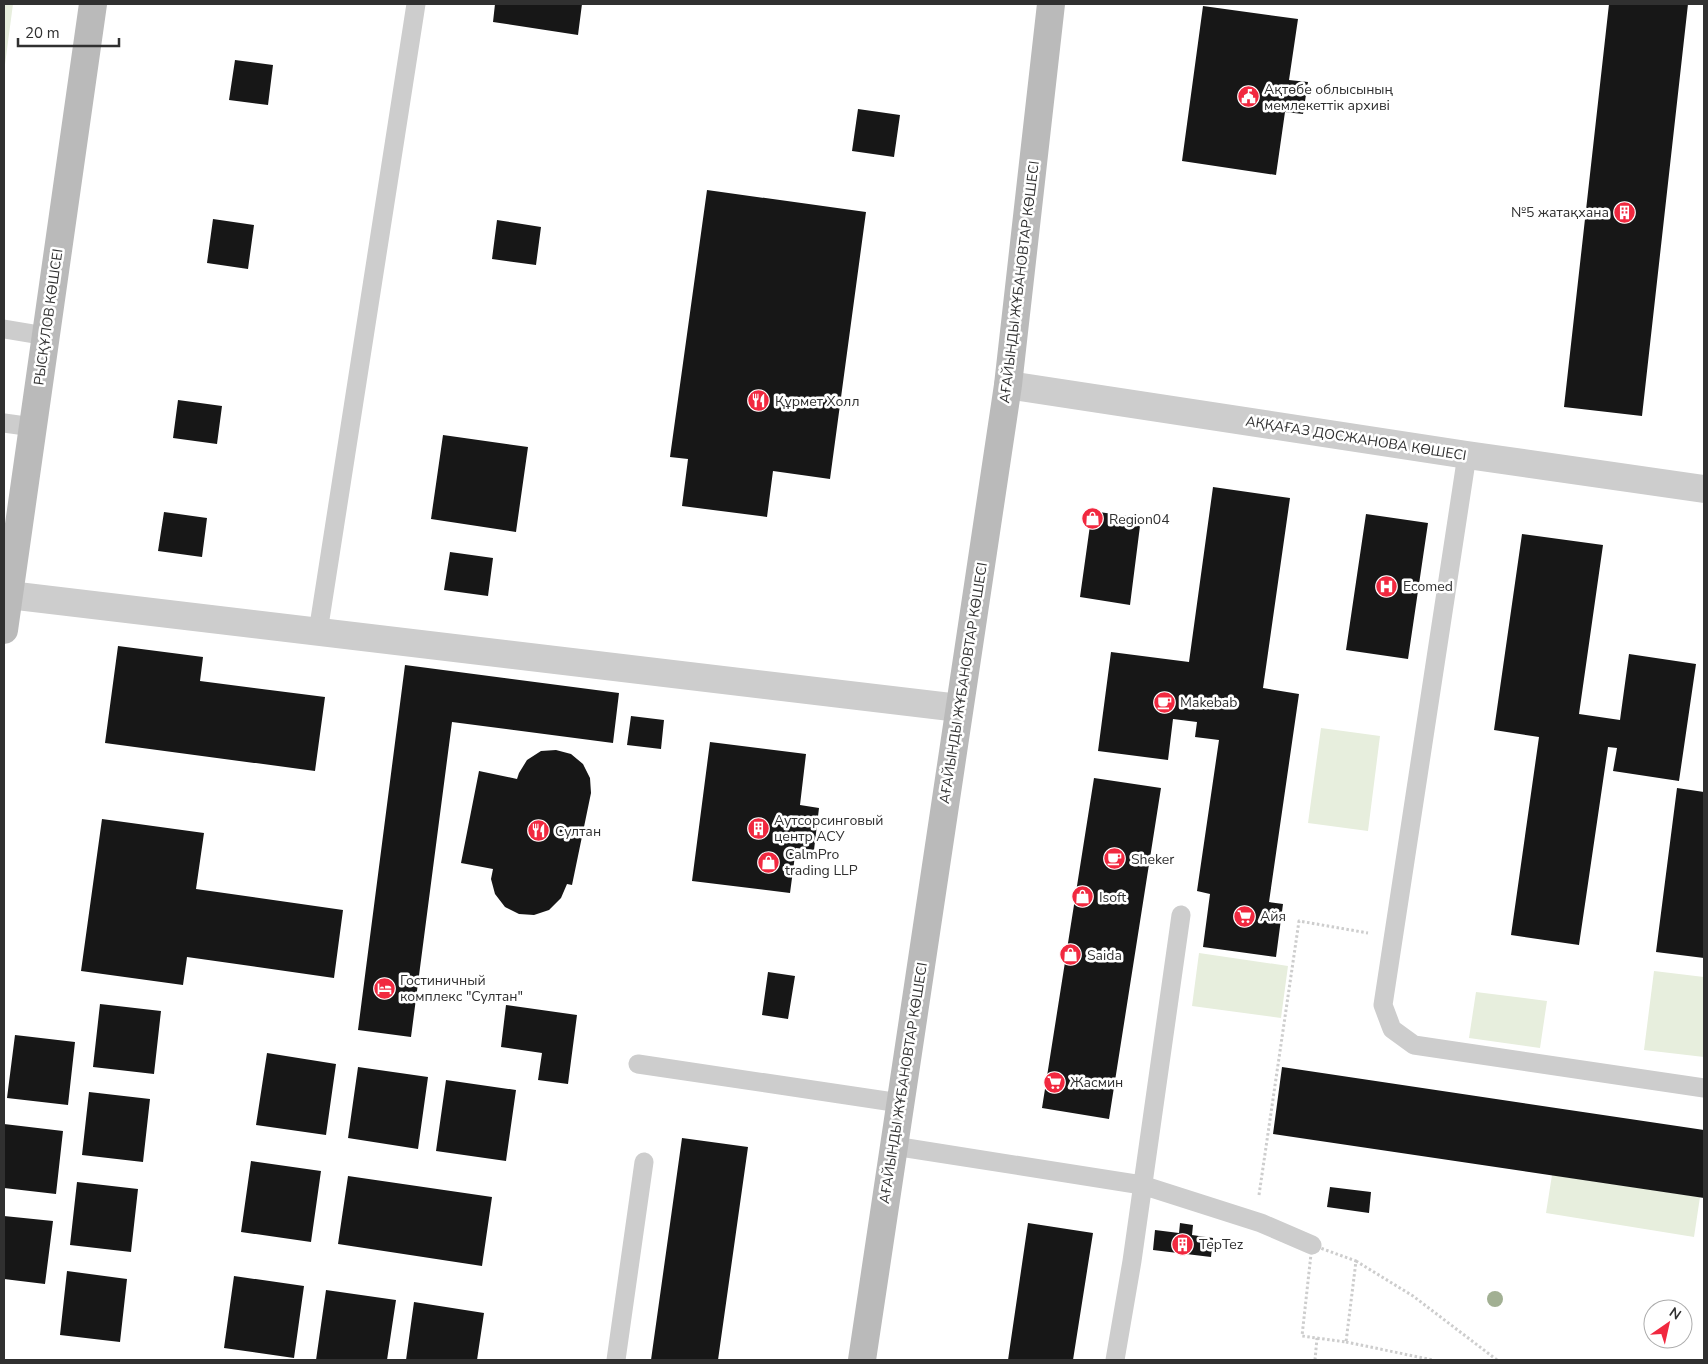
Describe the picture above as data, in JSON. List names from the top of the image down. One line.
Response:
{"streets":{"street":["АҒАЙЫНДЫ ЖҰБАНОВТАР КӨШЕСІ","РЫСҚҰЛОВ КӨШСЕІ","АҚҚАҒАЗ ДОСЖАНОВА КӨШЕСІ"]},"crossings":[["АҒАЙЫНДЫ ЖҰБАНОВТАР КӨШЕСІ","АҚҚАҒАЗ ДОСЖАНОВА КӨШЕСІ"]],"places":{"public building":["Ақтөбе облысының мемлекеттік архиві"],"building":["№5 жатақхана","Аутсорсинговый центр АСУ","TepTez"],"restaurant":["Құрмет Холл","Султан"],"shop":["Region04","CalmPro trading LLP","Isoft","Saida"],"hospital":["Ecomed"],"cafe":["Makebab","Sheker"],"supermarket":["Айя","Жасмин"],"hotel":["Гостиничный комплекс \"Султан\""]},"scale_bar":"20 m","north":"top right"}
